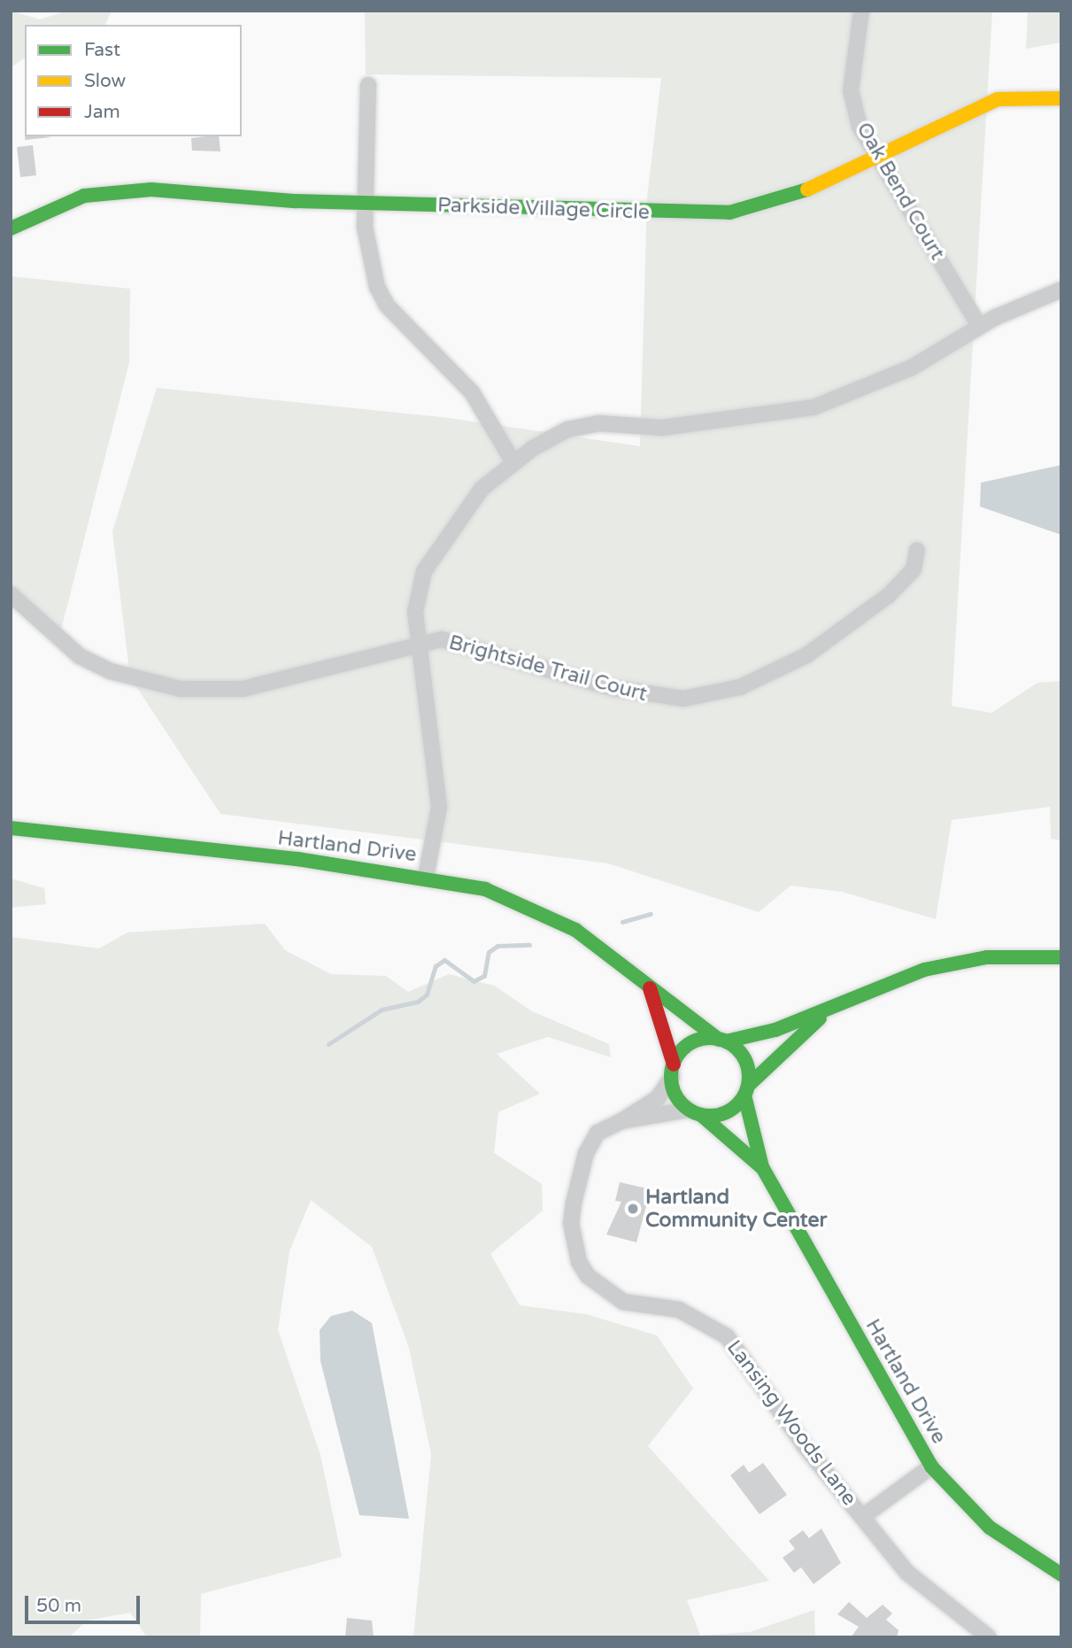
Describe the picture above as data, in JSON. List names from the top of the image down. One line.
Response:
{"streets":{"street":["Oak Bend Court","Parkside Village Circle","Brightside Trail Court","Hartland Drive","Lansing Woods Lane"]},"crossings":[["Oak Bend Court","Parkside Village Circle"],["Hartland Drive","Lansing Woods Lane"]],"places":["Hartland Community Center"],"legend":["Fast","Slow","Jam"],"scale_bar":"50 m"}
